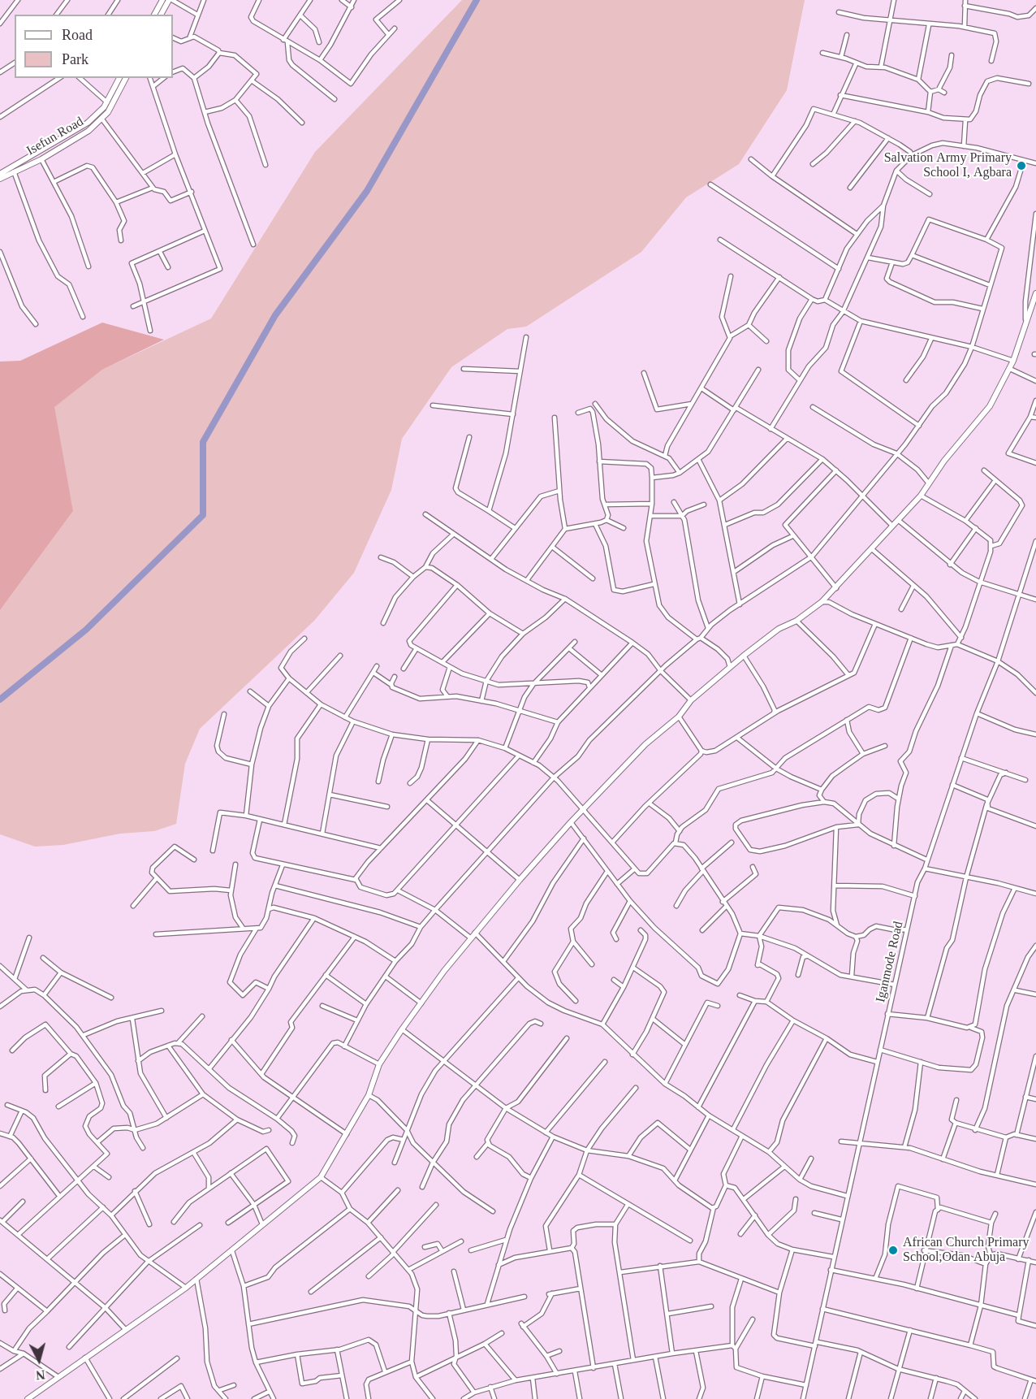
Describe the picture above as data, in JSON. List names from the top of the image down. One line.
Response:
{"streets":{"street":["Isefun Road","Iganmode Road"]},"places":["Salvation Army Primary School I, Agbara","African Church Primary School,Odan Abuja"],"legend":["Road","Park"],"north":"bottom"}
